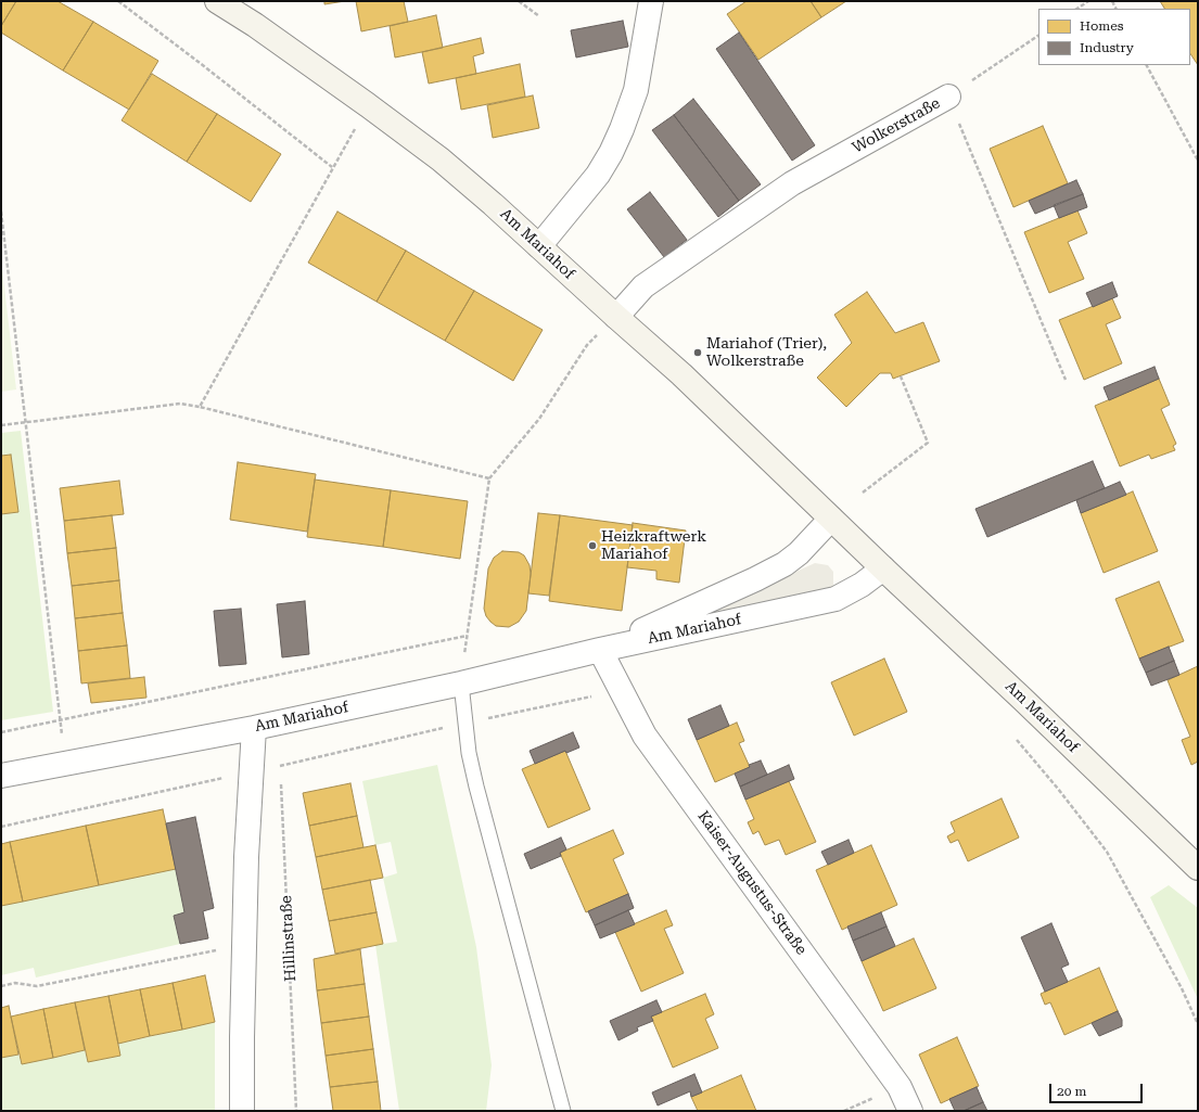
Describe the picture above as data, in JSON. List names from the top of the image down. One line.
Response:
{"streets":{"street":["Wolkerstraße","Am Mariahof","Kaiser-Augustus-Straße"],"path":["Hillinstraße"]},"crossings":[["Wolkerstraße","Am Mariahof"],["Am Mariahof","Kaiser-Augustus-Straße"]],"places":["Mariahof (Trier), Wolkerstraße","Heizkraftwerk Mariahof"],"legend":["Homes","Industry"],"scale_bar":"20 m"}
